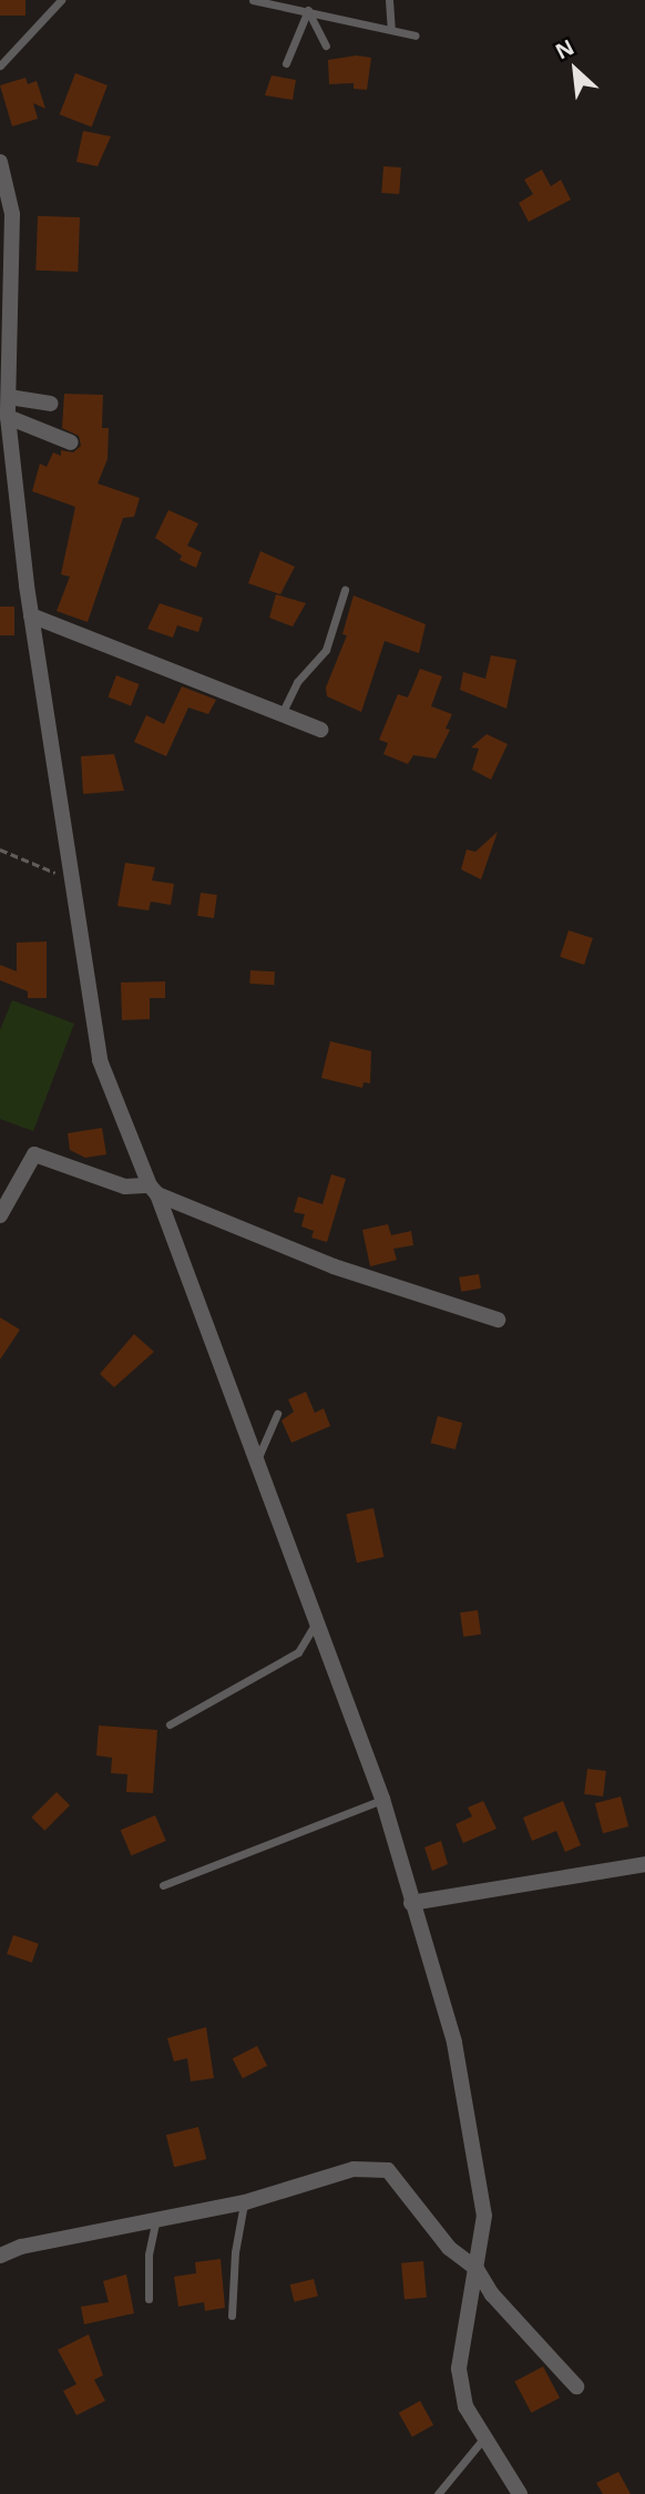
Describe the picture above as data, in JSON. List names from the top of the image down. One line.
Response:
{"north":"top left"}
